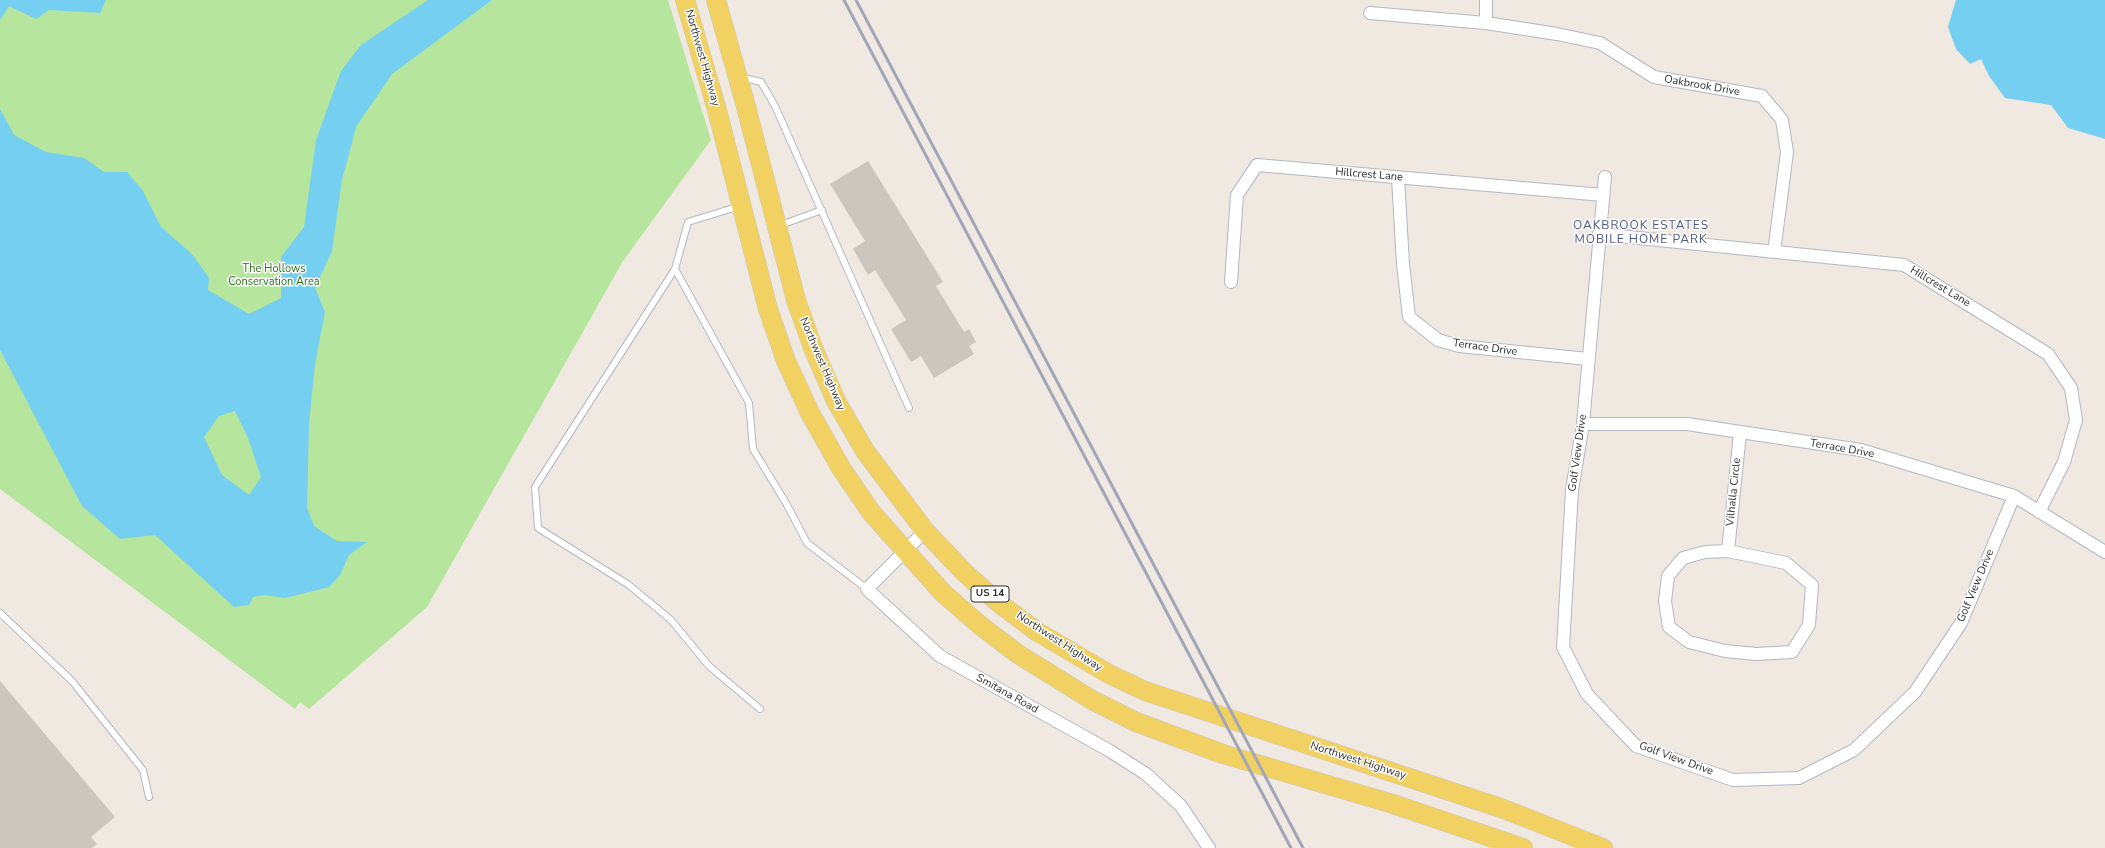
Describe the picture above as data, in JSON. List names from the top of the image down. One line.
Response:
{"streets":{"main road":["Northwest Highway","US 14"],"street":["Oakbrook Drive","Hillcrest Lane","Terrace Drive","Golf View Drive","Vilhalla Circle","Smitana Road"]},"crossings":[["Oakbrook Drive","Hillcrest Lane"],["Hillcrest Lane","Terrace Drive"],["Hillcrest Lane","Golf View Drive"],["Terrace Drive","Golf View Drive"],["Terrace Drive","Vilhalla Circle"]],"districts":["OAKBROOK ESTATES MOBILE HOME PARK"],"parks":["The Hollows Conservation Area"]}
